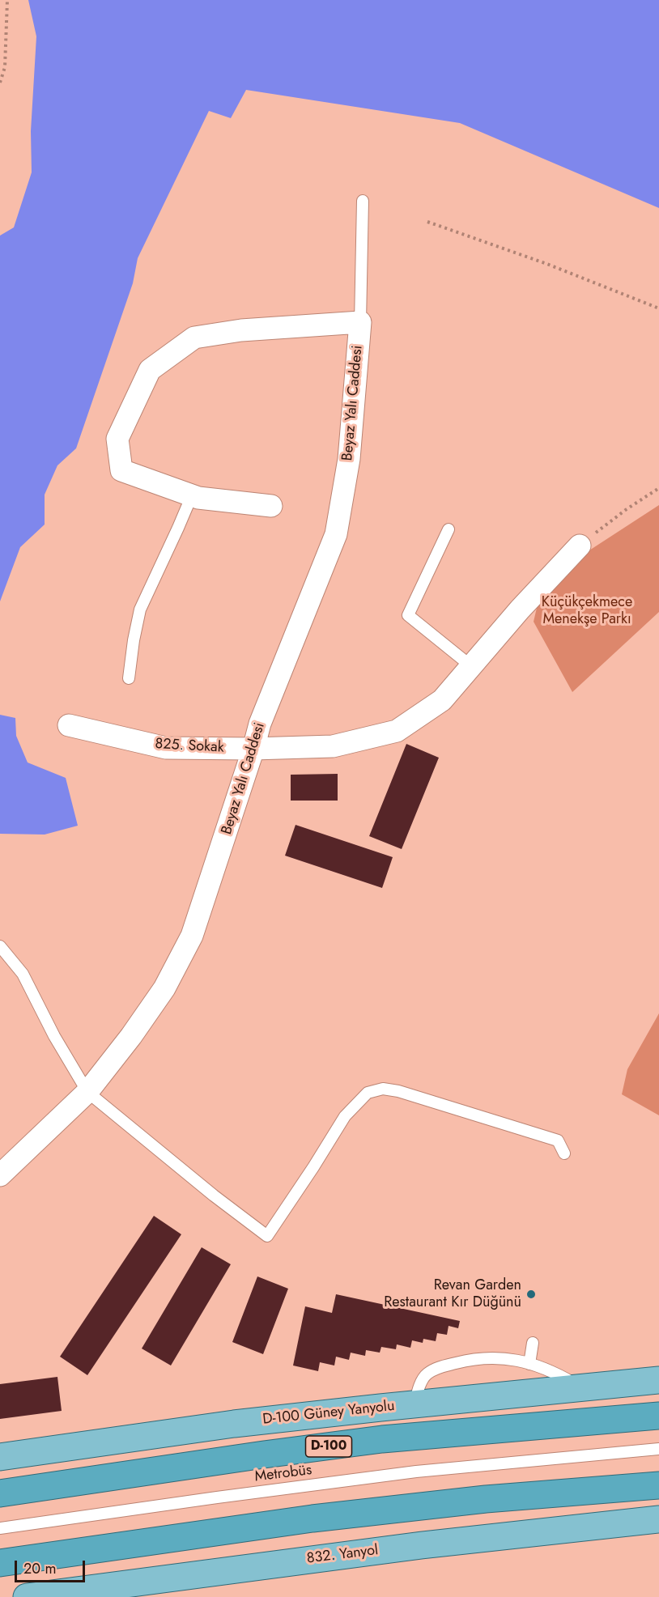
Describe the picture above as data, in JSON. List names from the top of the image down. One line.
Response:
{"streets":{"highway":["D-100"],"main road":["D-100 Güney Yanyolu","832. Yanyol"],"street":["Beyaz Yalı Caddesi","825. Sokak"],"lane":["Metrobüs"]},"crossings":[["Beyaz Yalı Caddesi","825. Sokak"]],"parks":["Küçükçekmece Menekşe Parkı"],"places":["Revan Garden Restaurant Kır Düğünü"],"scale_bar":"20 m"}
